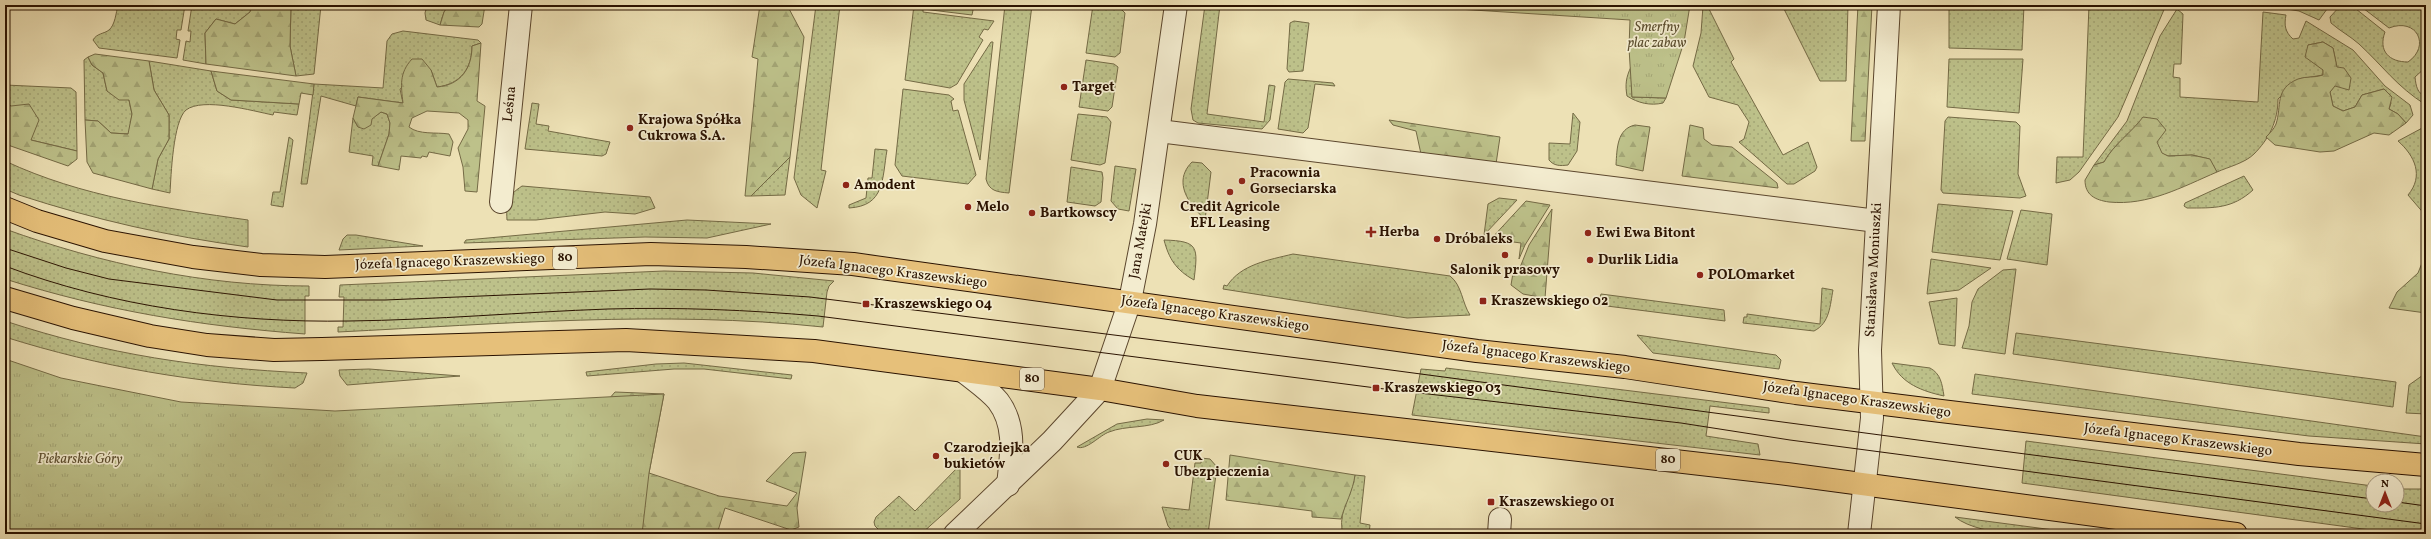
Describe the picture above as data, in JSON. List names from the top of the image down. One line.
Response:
{"streets":{"main road":["80","Józefa Ignacego Kraszewskiego"],"street":["Leśna","Jana Matejki","Stanisława Moniuszki"]},"crossings":[["Jana Matejki","80"],["Jana Matejki","Józefa Ignacego Kraszewskiego"],["80","Stanisława Moniuszki"],["Józefa Ignacego Kraszewskiego","Stanisława Moniuszki"]],"parks":["Smerfny plac zabaw","Piekarskie Góry"],"places":{"other":["Target","Krajowa Spółka Cukrowa S.A.","Pracownia Gorseciarska","Amodent","Credit Agricole EFL Leasing","Melo","Bartkowscy","Ewi Ewa Bitont","Dróbaleks","Salonik prasowy","Durlik Lidia","POLOmarket","Czarodziejka bukietów","CUK Ubezpieczenia"],"health":["Herba"],"transit":["Kraszewskiego 02","Kraszewskiego 04","Kraszewskiego 03","Kraszewskiego 01"]},"north":"top"}
